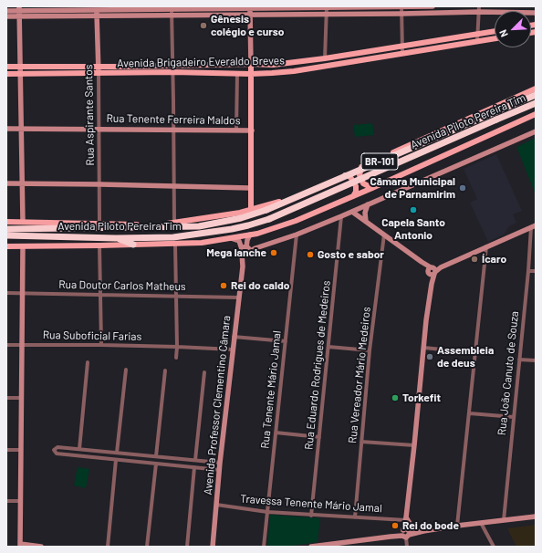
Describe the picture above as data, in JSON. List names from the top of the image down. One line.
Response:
{"streets":{"highway":["Avenida Piloto Pereira Tim","BR-101"],"main road":["Avenida Brigadeiro Everaldo Breves"],"street":["Rua Aspirante Santos","Rua Tenente Ferreira Maldos","Rua Doutor Carlos Matheus","Rua Suboficial Farias","Rua Eduardo Rodrigues de Medeiros","Rua João Canuto de Souza","Rua Vereador Mário Medeiros","Rua Tenente Mário Jamal","Avenida Professor Clementino Câmara","Travessa Tenente Mário Jamal"]},"crossings":[["Avenida Brigadeiro Everaldo Breves","Rua Aspirante Santos"],["Rua Aspirante Santos","Rua Tenente Ferreira Maldos"],["Rua Doutor Carlos Matheus","Avenida Professor Clementino Câmara"],["Rua Suboficial Farias","Avenida Professor Clementino Câmara"],["Rua Eduardo Rodrigues de Medeiros","Travessa Tenente Mário Jamal"],["Rua Vereador Mário Medeiros","Travessa Tenente Mário Jamal"],["Rua Tenente Mário Jamal","Travessa Tenente Mário Jamal"],["Avenida Professor Clementino Câmara","Travessa Tenente Mário Jamal"]],"places":["Gênesis colégio e curso","Câmara Municipal de Parnamirim","Capela Santo Antonio","Mega lanche","Gosto e sabor","Ícaro","Rei do caldo","Assembleia de deus","Torkefit","Rei do bode"],"north":"bottom left"}
